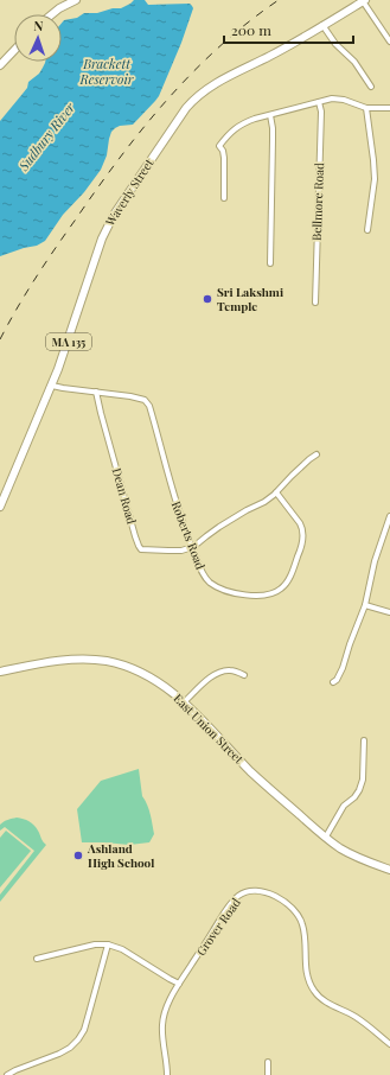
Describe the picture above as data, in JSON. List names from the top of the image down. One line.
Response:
{"streets":{"main road":["Waverly Street","MA 135","East Union Street"],"street":["Bellmore Road","Dean Road","Roberts Road","Grover Road"]},"crossings":[["Waverly Street","Roberts Road"],["Dean Road","Roberts Road"]],"water":["Brackett Reservoir","Sudbury River"],"places":["Sri Lakshmi Temple","Ashland High School"],"scale_bar":"200 m","north":"top"}
